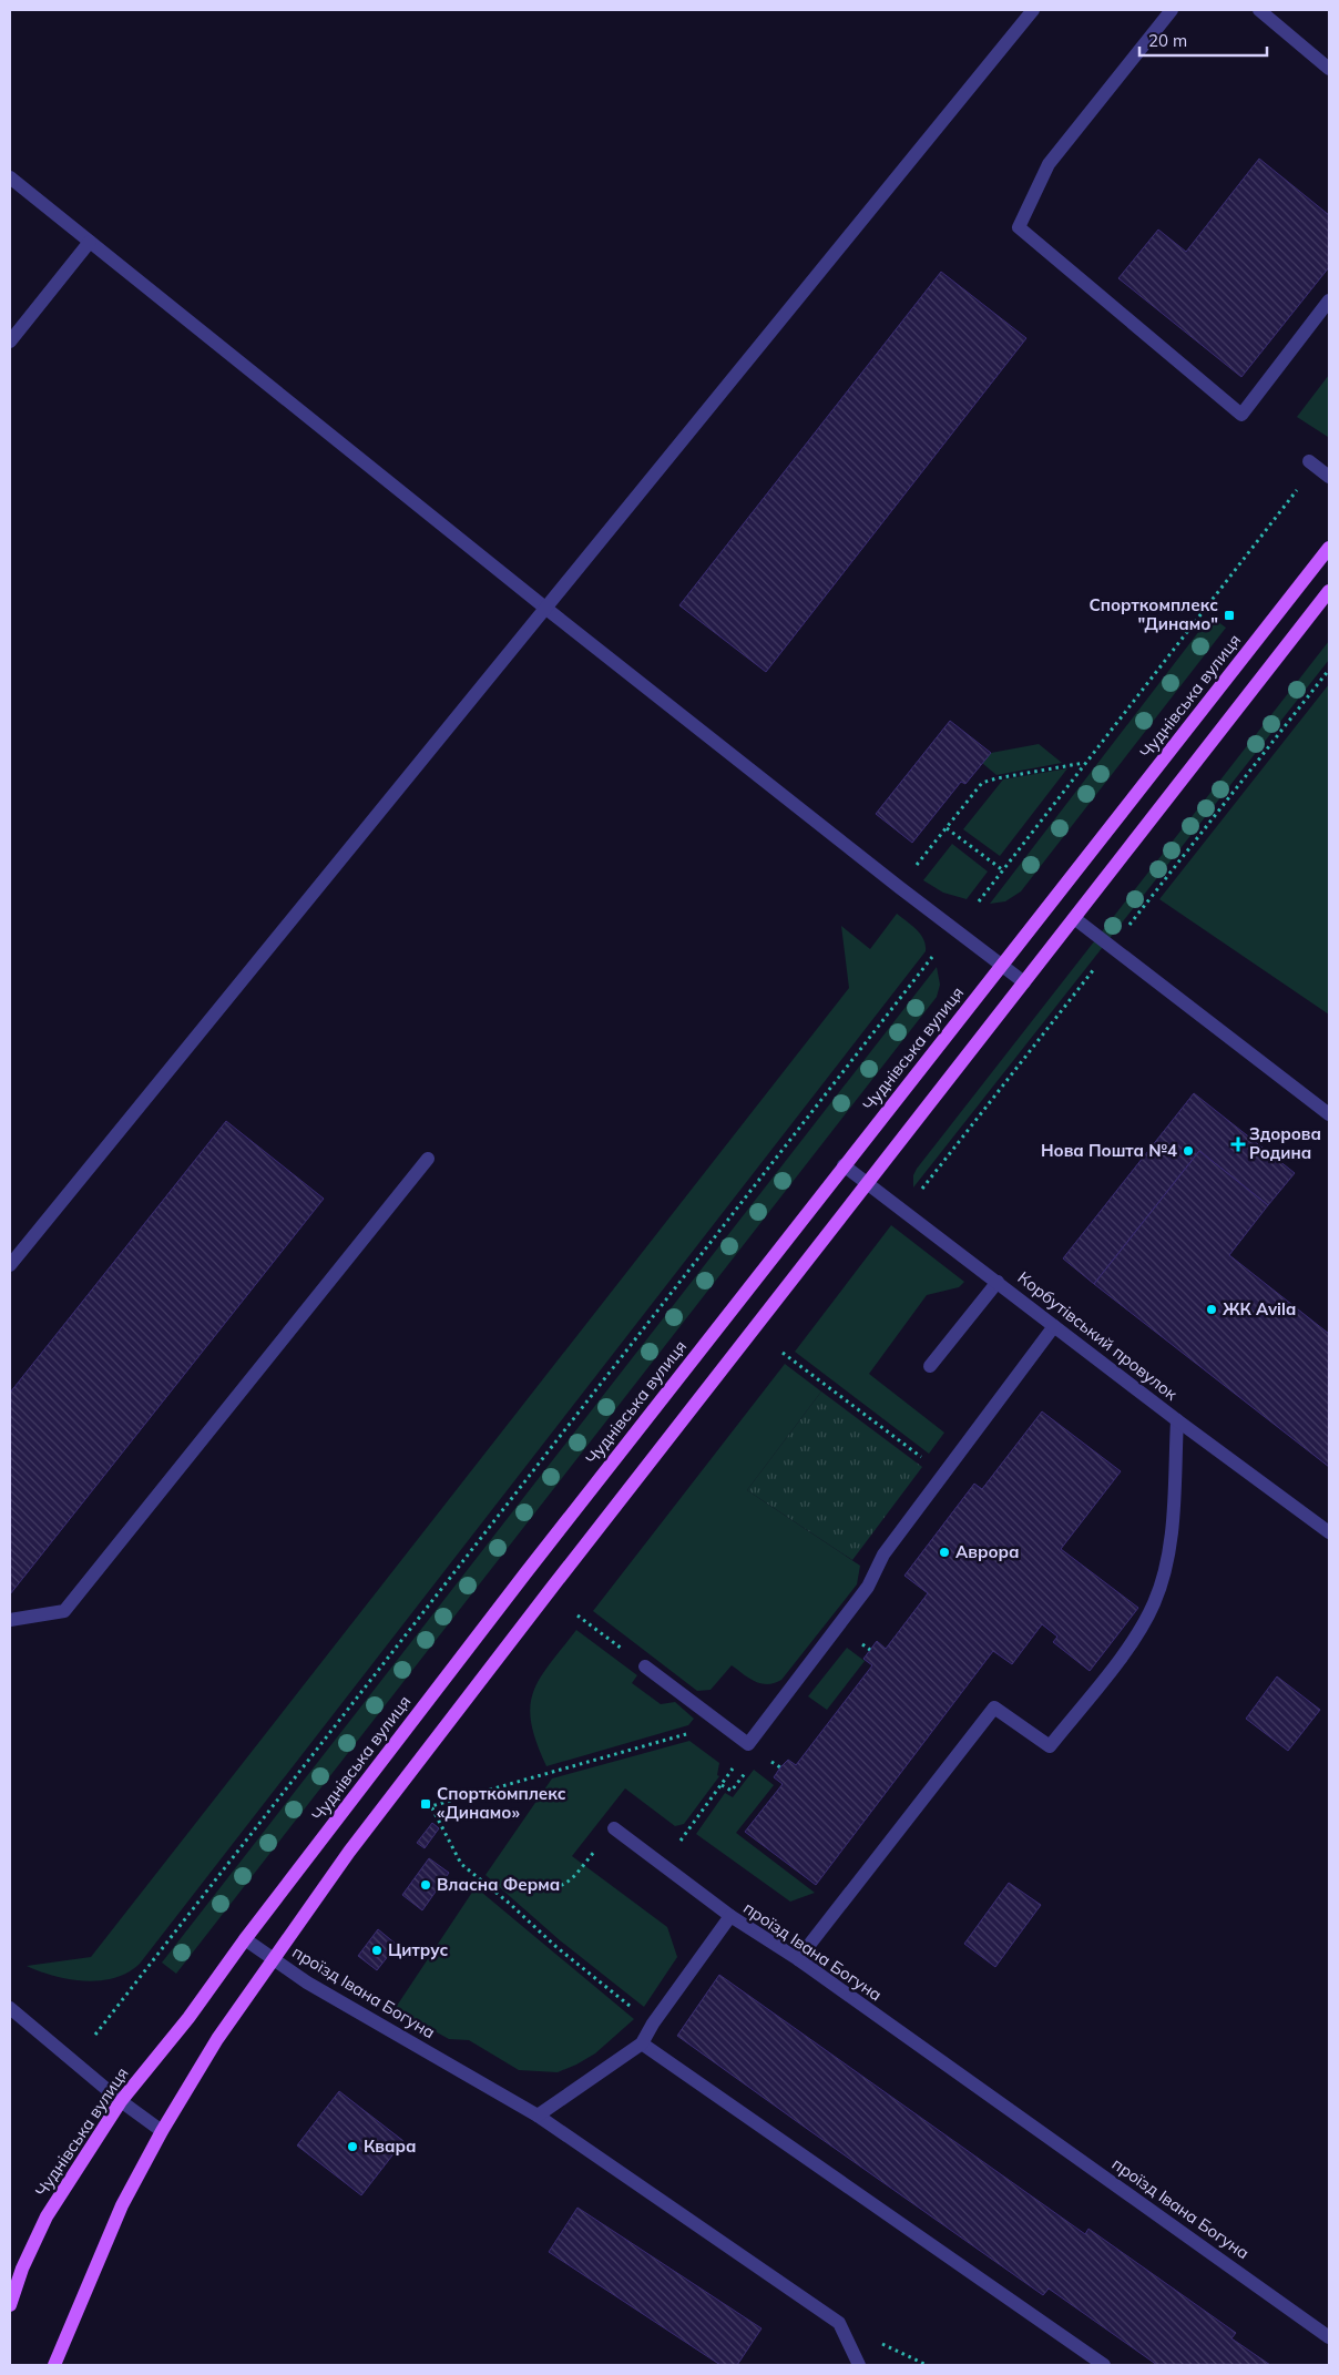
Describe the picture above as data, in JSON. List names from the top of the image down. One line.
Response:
{"streets":{"main road":["Чуднівська вулиця"],"street":["Корбутівський провулок","проїзд Івана Богуна"]},"crossings":[["Чуднівська вулиця","Корбутівський провулок"],["Чуднівська вулиця","проїзд Івана Богуна"]],"places":{"transit":["Спорткомплекс \"Динамо\"","Спорткомплекс «Динамо»"],"health":["Здорова Родина"],"other":["Нова Пошта №4","ЖК Avila","Аврора","Власна Ферма","Цитрус","Квара"]},"scale_bar":"20 m"}
